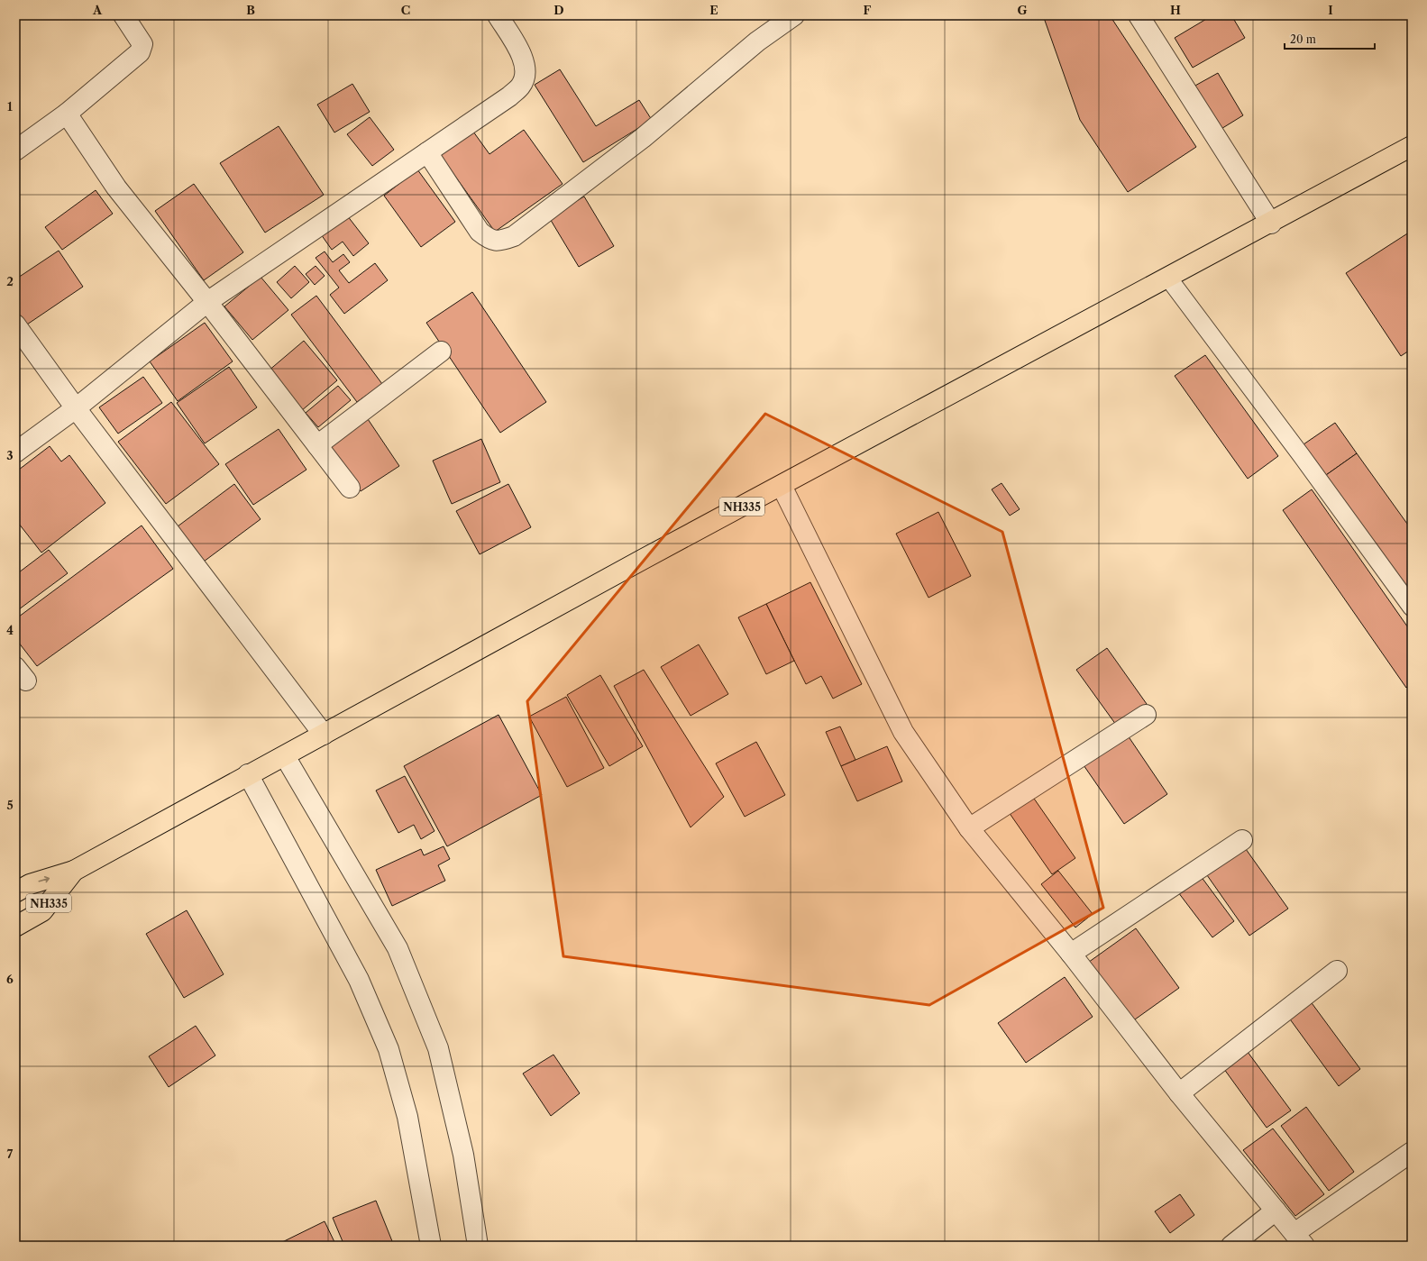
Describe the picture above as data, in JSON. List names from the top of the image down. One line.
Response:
{"streets":{"highway":["NH335"]},"scale_bar":"20 m","grid":{"columns":["A","B","C","D","E","F","G","H","I"],"rows":["1","2","3","4","5","6","7"]}}
